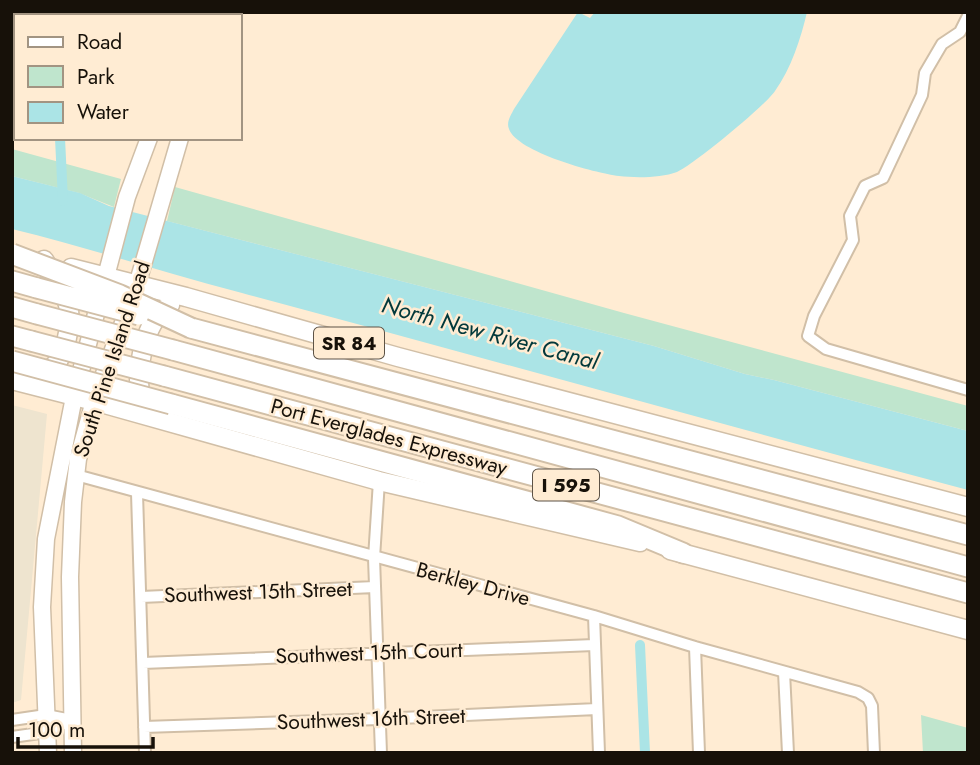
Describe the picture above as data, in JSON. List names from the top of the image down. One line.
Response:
{"streets":{"highway":["Port Everglades Expressway","I 595"],"main road":["SR 84","South Pine Island Road"],"street":["Berkley Drive","Southwest 15th Street","Southwest 15th Court","Southwest 16th Street"]},"crossings":[["SR 84","South Pine Island Road"],["South Pine Island Road","Berkley Drive"]],"water":["North New River Canal"],"legend":["Road","Park","Water"],"scale_bar":"100 m"}
